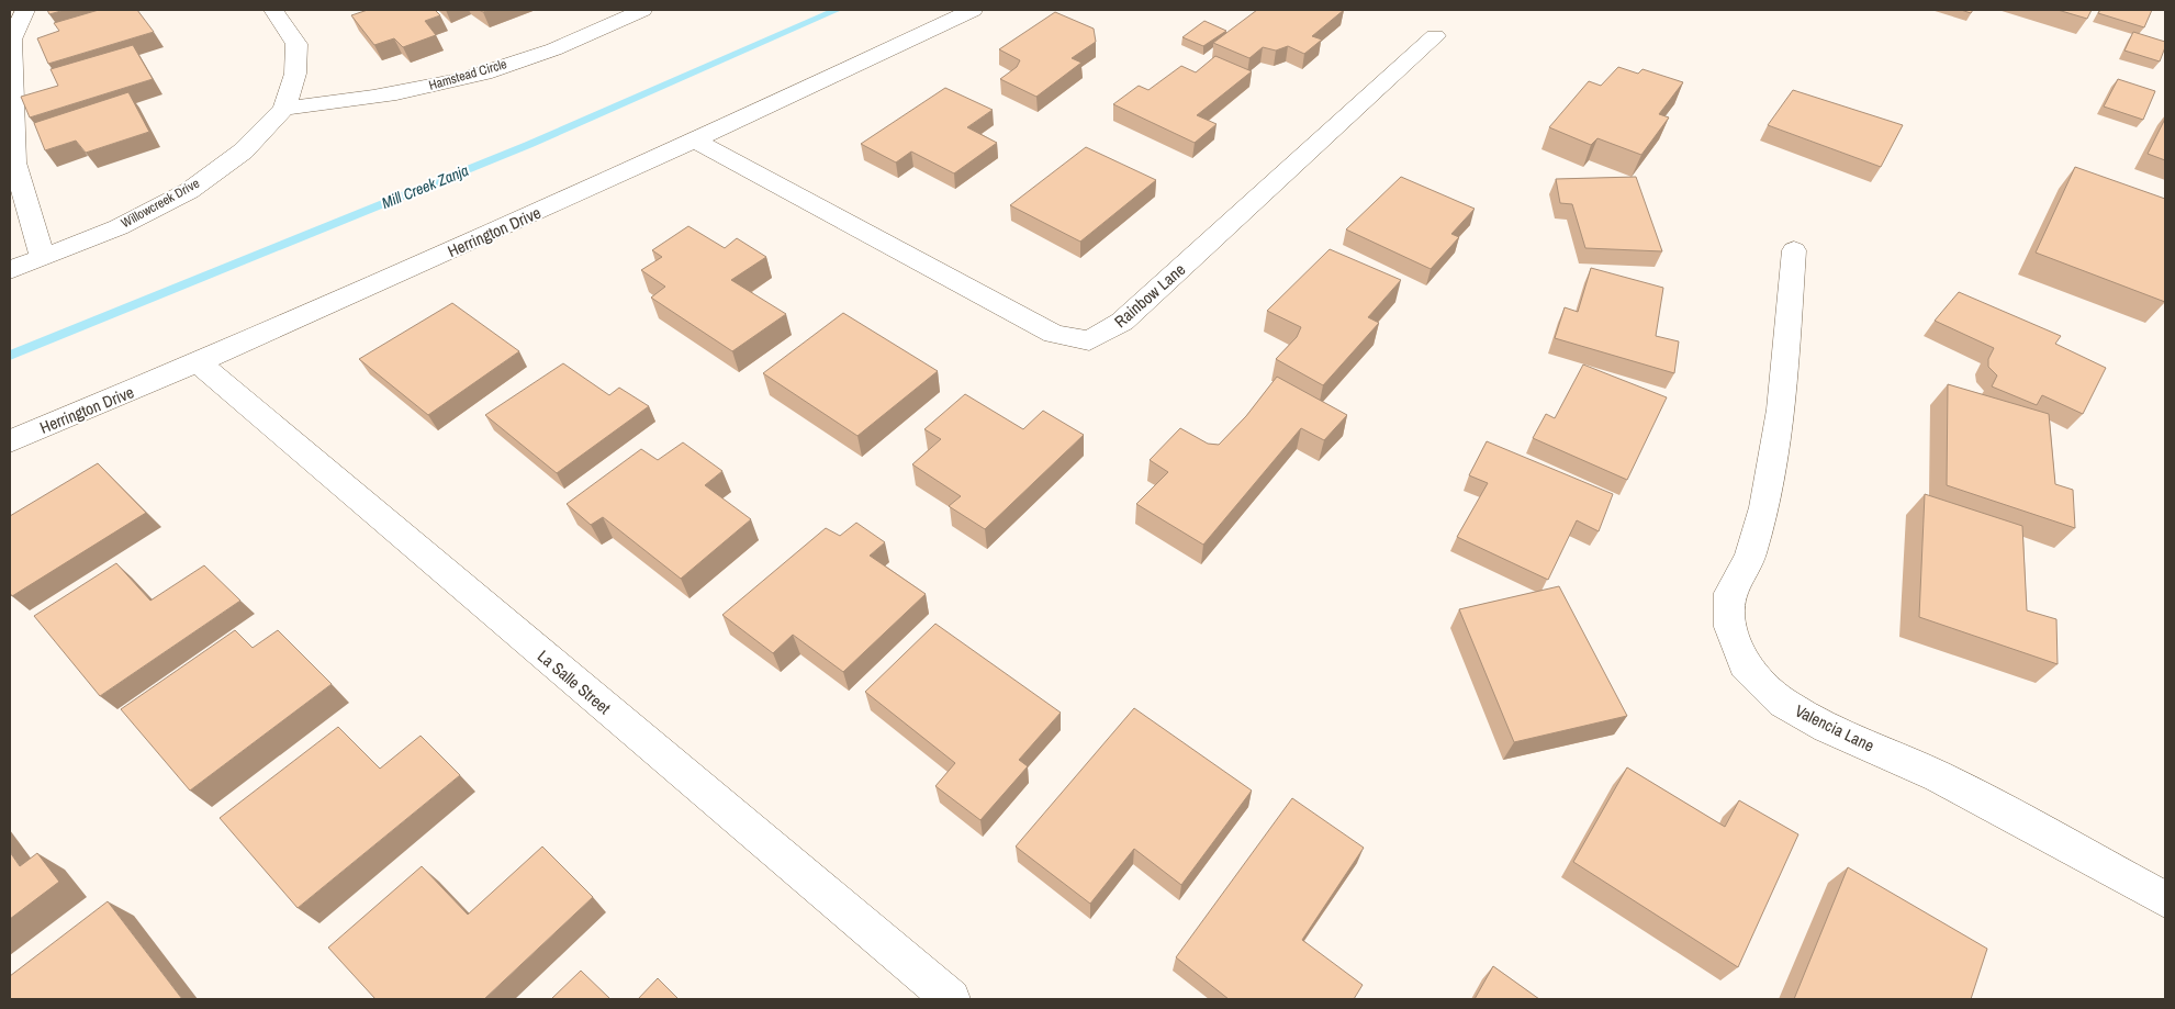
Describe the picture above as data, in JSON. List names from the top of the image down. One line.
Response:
{"streets":{"street":["Hamstead Circle","Willowcreek Drive","Herrington Drive","Rainbow Lane","La Salle Street","Valencia Lane"]},"crossings":[["Hamstead Circle","Willowcreek Drive"],["Herrington Drive","Rainbow Lane"],["Herrington Drive","La Salle Street"]],"water":["Mill Creek Zanja"]}
